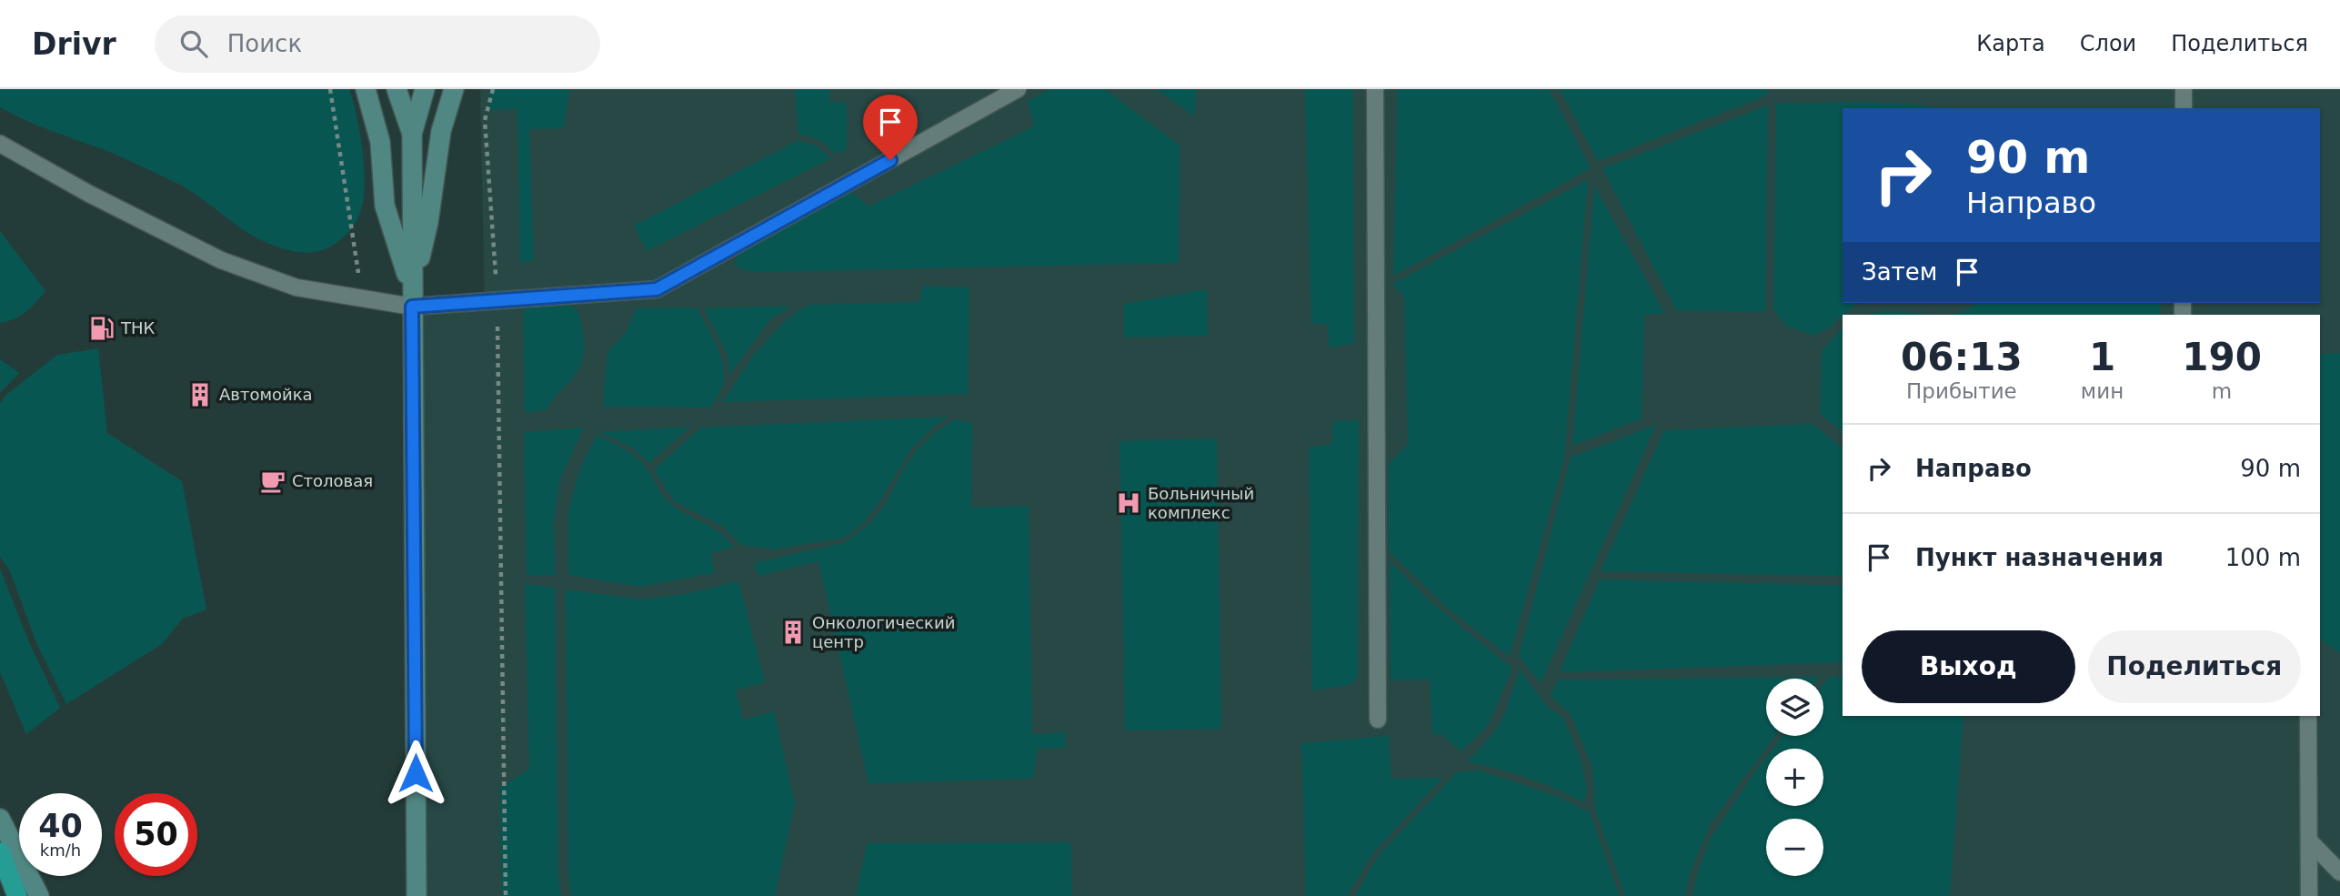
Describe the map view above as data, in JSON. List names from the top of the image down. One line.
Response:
{"places":{"fuel station":["ТНК"],"building":["Автомойка","Онкологический центр"],"cafe":["Столовая"],"hospital":["Больничный комплекс"]},"page":{"header":"Drivr","search":"Поиск","nav":["Карта","Слои","Поделиться"],"turn":["90 m","Направо"],"then":"Затем","eta":["06:13","Прибытие","1","мин","190","m"],"list":[{"name":"Направо","value":"90 m"},{"name":"Пункт назначения","value":"100 m"}],"buttons":["Выход","Поделиться"],"map_buttons":["+","−"],"speed":"40 km/h","limit":"50"}}
